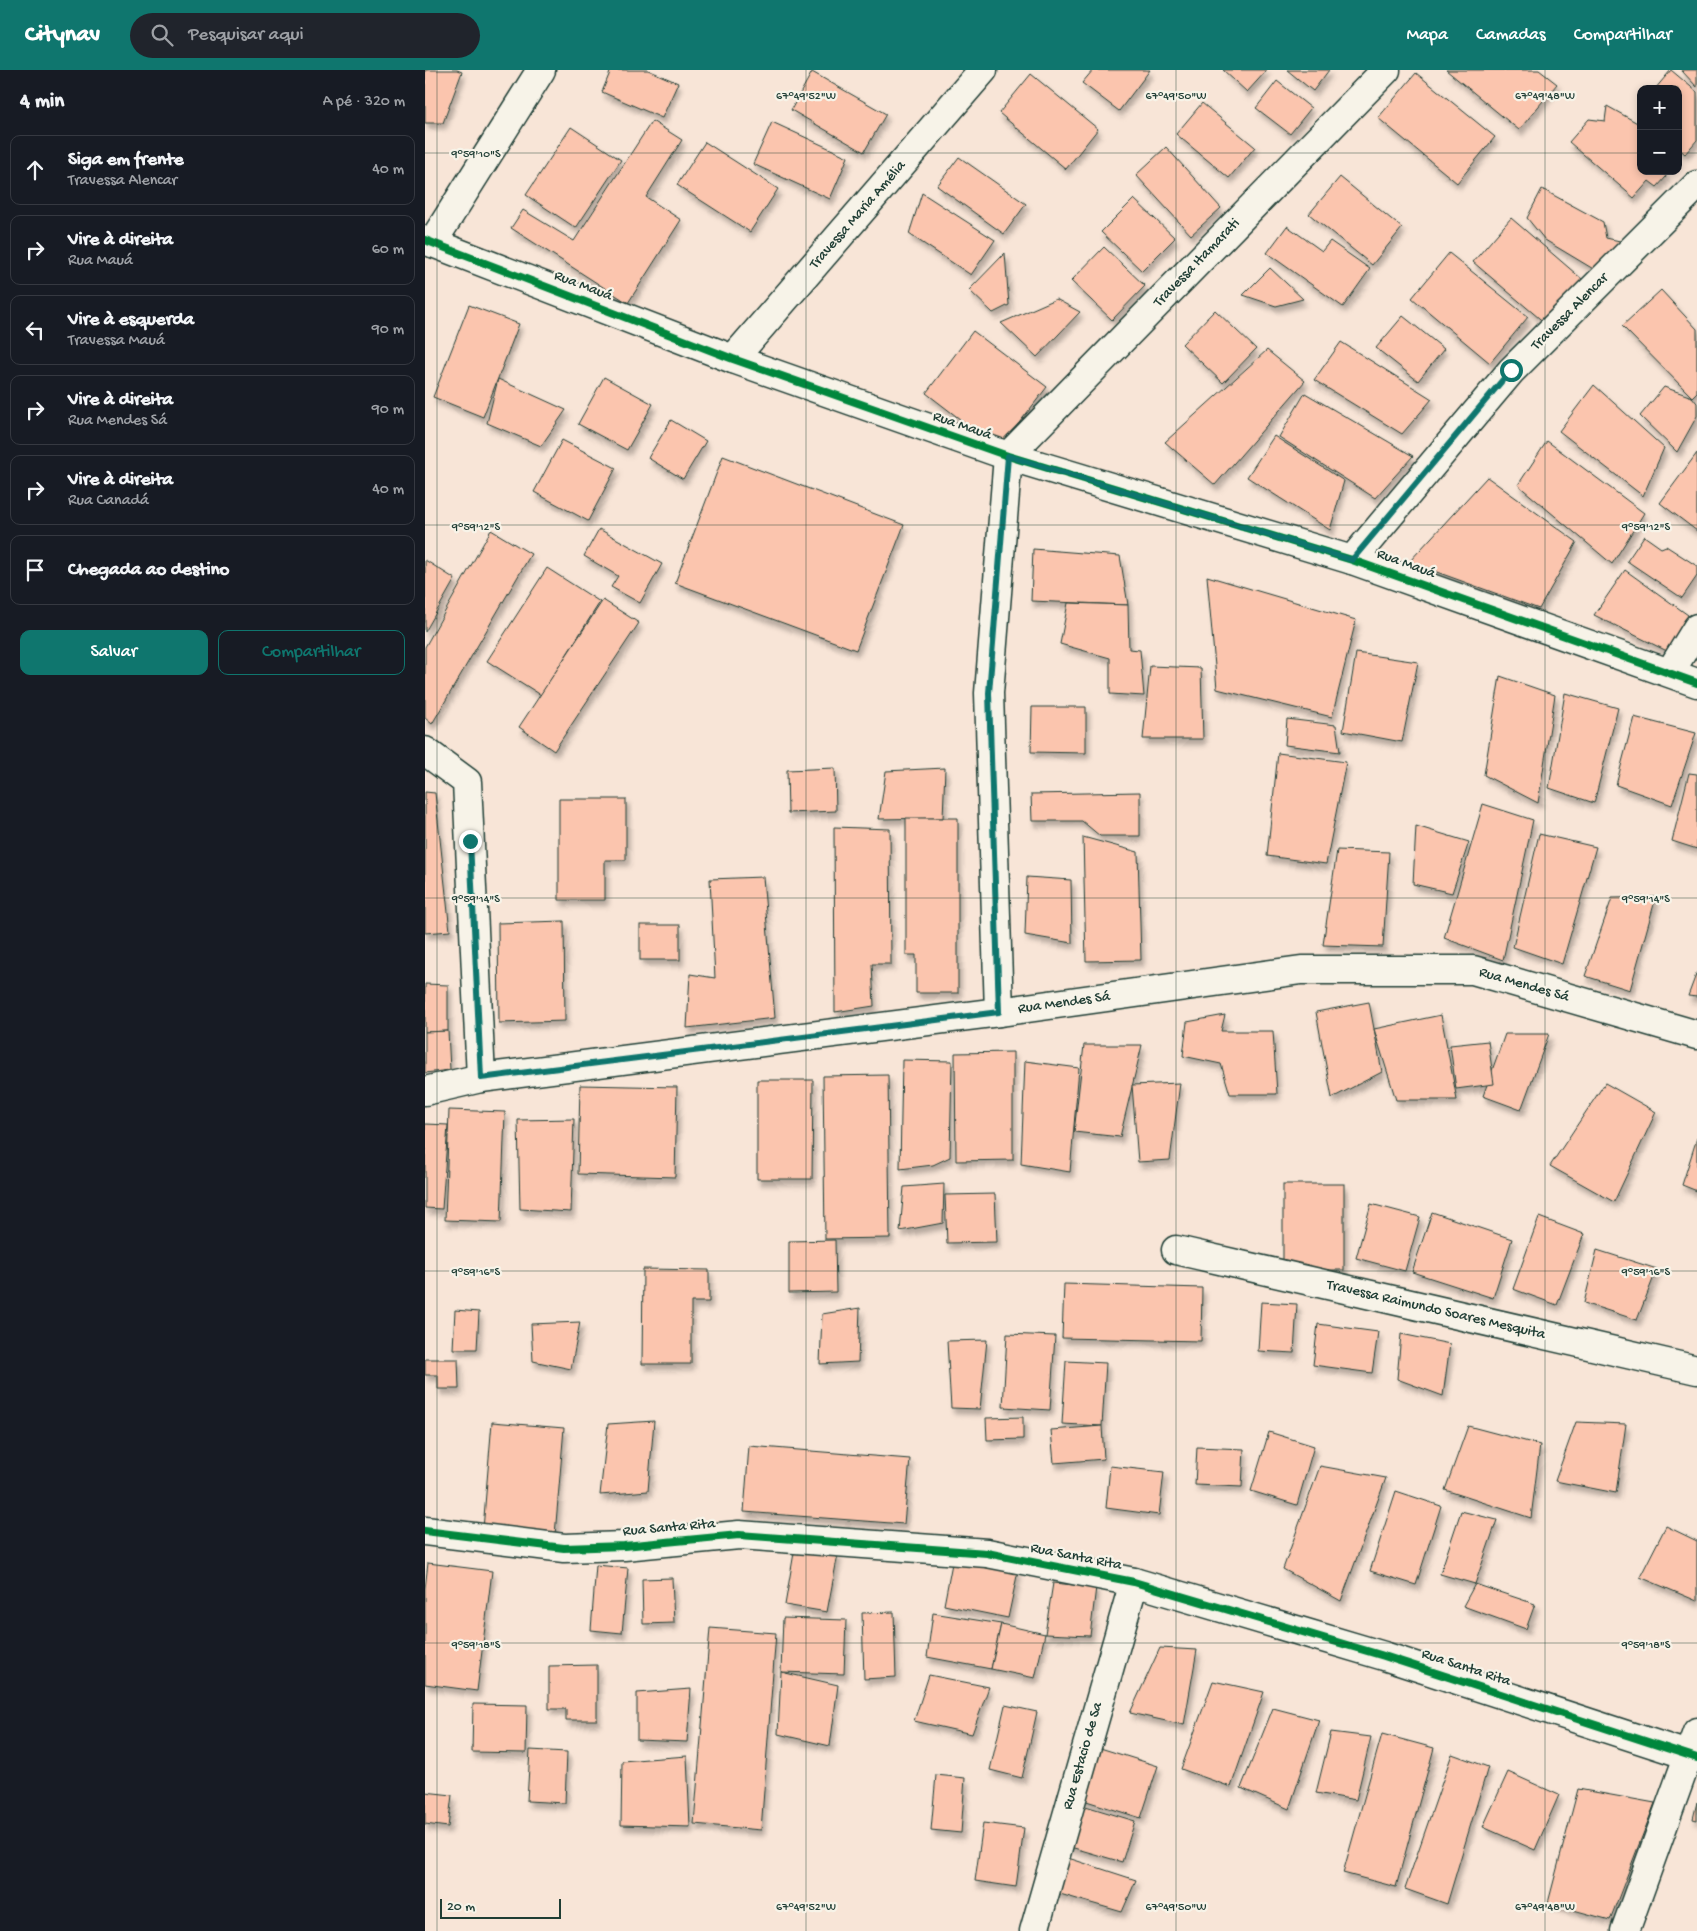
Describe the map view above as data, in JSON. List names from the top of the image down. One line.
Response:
{"streets":{"street":["Travessa Maria Amélia","Travessa Itamarati","Rua Mauá","Travessa Alencar","Rua Mendes Sá","Travessa Raimundo Soares Mesquita","Rua Santa Rita","Rua Estacio de Sa"]},"crossings":[["Travessa Maria Amélia","Rua Mauá"],["Travessa Itamarati","Rua Mauá"],["Rua Mauá","Travessa Alencar"],["Rua Santa Rita","Rua Estacio de Sa"]],"scale_bar":"20 m","page":{"header":"Citynav","search":"Pesquisar aqui","nav":["Mapa","Camadas","Compartilhar"],"heading":["4 min","A pé · 320 m"],"map_buttons":["+","−"],"list":[["Siga em frente","Travessa Alencar","40 m"],["Vire à direita","Rua Mauá","60 m"],["Vire à esquerda","Travessa Mauá","90 m"],["Vire à direita","Rua Mendes Sá","90 m"],["Vire à direita","Rua Canadá","40 m"],"Chegada ao destino"],"buttons":["Salvar","Compartilhar"],"scale":"20 m"},"coordinates":["67°49'52\"W","67°49'50\"W","67°49'48\"W","9°59'10\"S","9°59'12\"S","9°59'14\"S","9°59'16\"S","9°59'18\"S"]}
